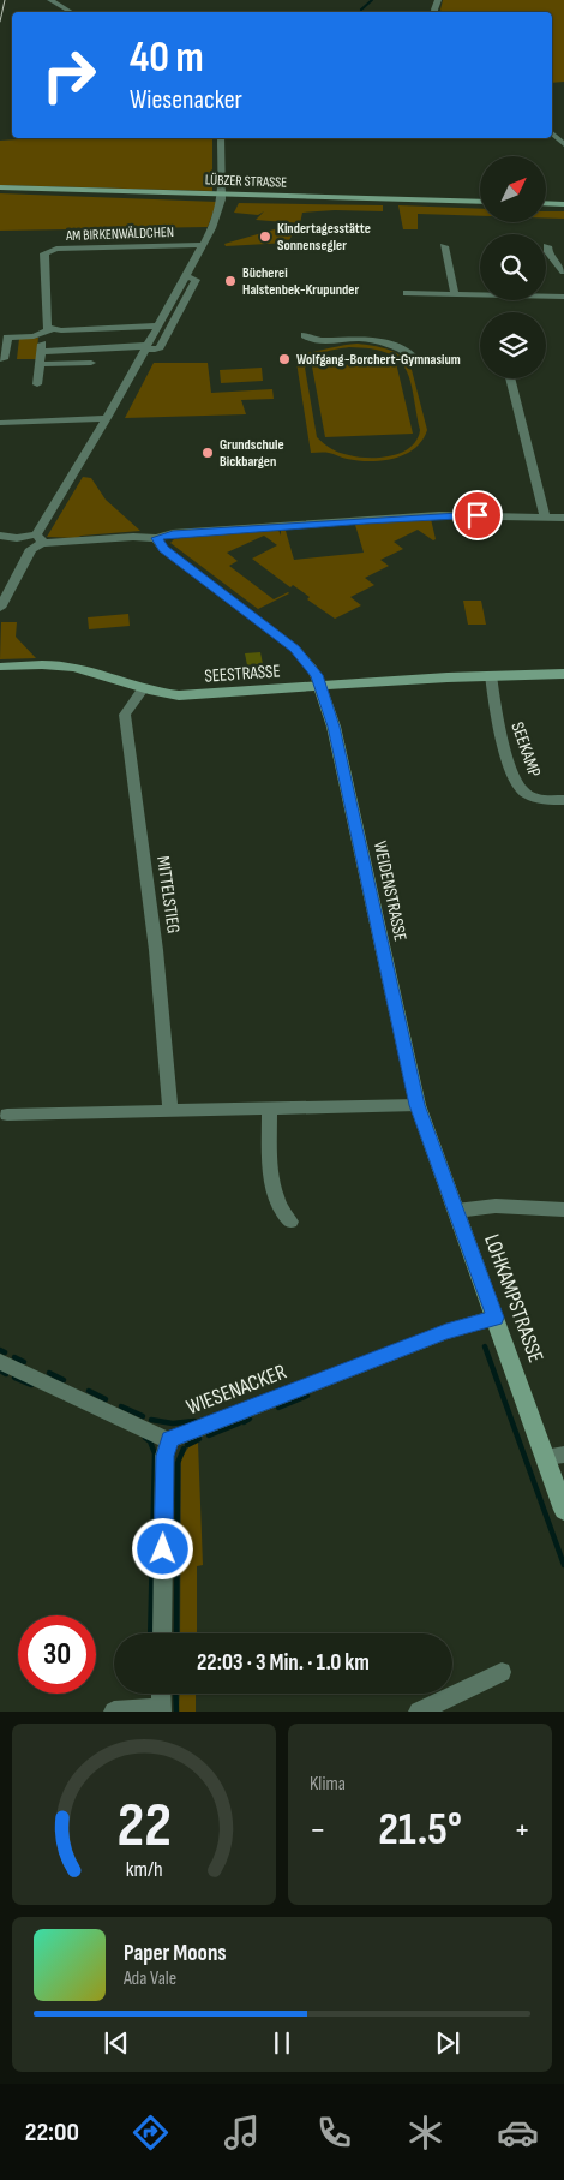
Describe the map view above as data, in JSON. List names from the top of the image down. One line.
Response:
{"streets":{"street":["LÜBZER STRASSE","AM BIRKENWÄLDCHEN","SEESTRASSE","SEEKAMP","WEIDENSTRASSE","MITTELSTIEG","LOHKAMPSTRASSE","WIESENACKER"]},"crossings":[["SEESTRASSE","SEEKAMP"],["SEESTRASSE","WEIDENSTRASSE"],["SEESTRASSE","MITTELSTIEG"],["WEIDENSTRASSE","LOHKAMPSTRASSE"],["LOHKAMPSTRASSE","WIESENACKER"]],"places":["Kindertagesstätte Sonnensegler","Bücherei Halstenbek-Krupunder","Wolfgang-Borchert-Gymnasium","Grundschule Bickbargen"],"north":"top right","page":{"turn":["40 m","Wiesenacker"],"limit":"30","trip":"22:03 · 3 Min. · 1.0 km","tile":"Klima","heat":["−","21.5°","+"],"song":["Paper Moons","Ada Vale"],"tabs":"22:00","gauge":["22","km/h"]}}
